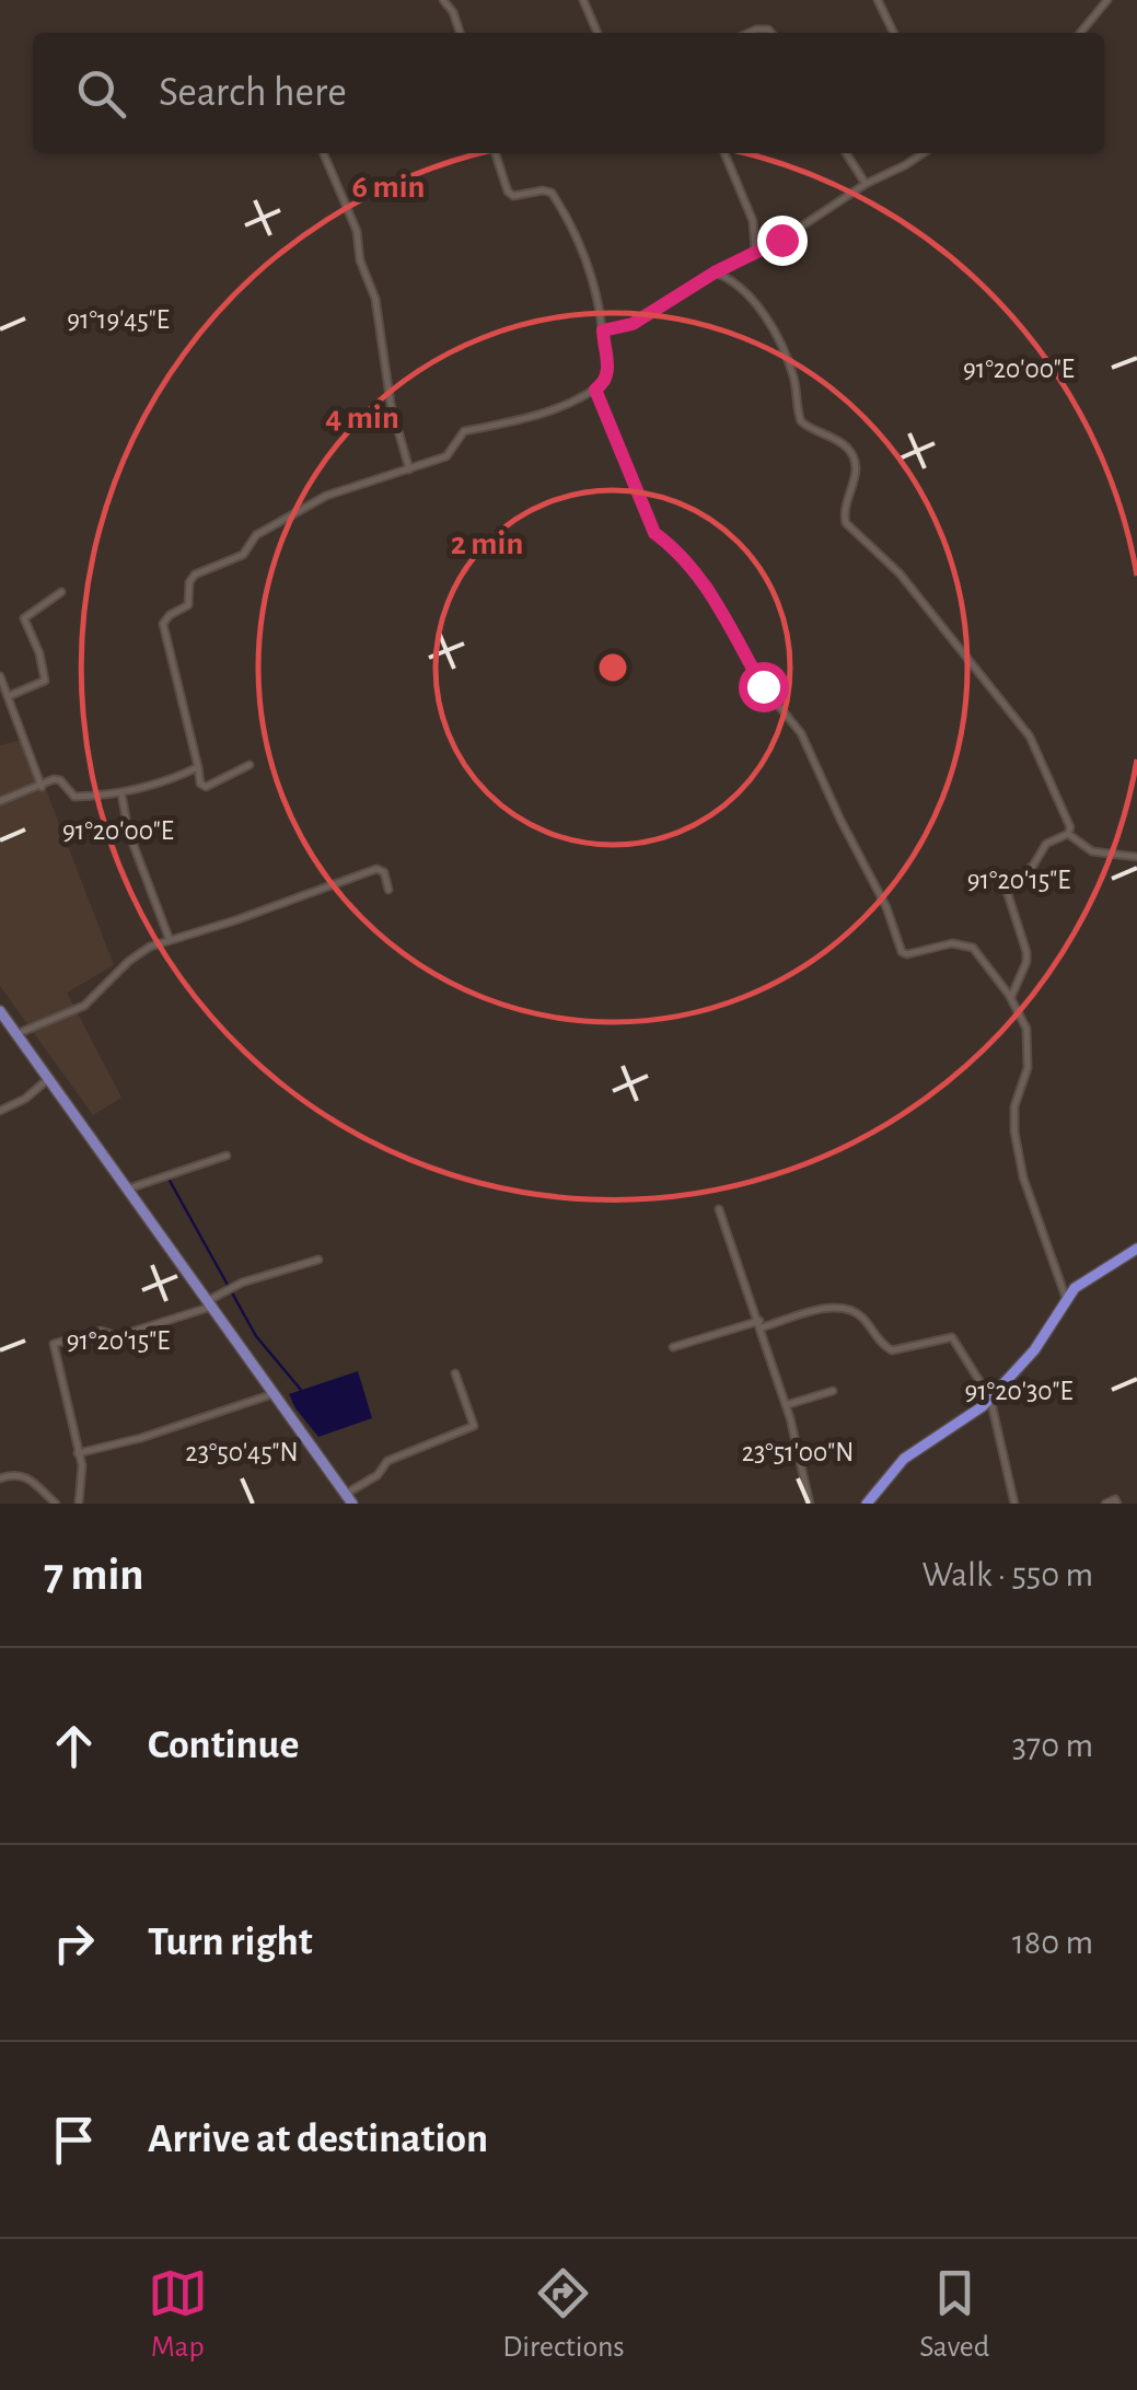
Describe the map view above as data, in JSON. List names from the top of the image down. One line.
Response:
{"page":{"search":"Search here","heading":["7 min","Walk · 550 m"],"list":[["Continue","370 m"],["Turn right","180 m"],"Arrive at destination"],"nav":["Map","Directions","Saved"]},"coordinates":["91°19'45\"E","91°20'00\"E","91°20'15\"E","91°20'30\"E","23°50'45\"N","23°51'00\"N"],"rings":["6 min","4 min","2 min"]}
